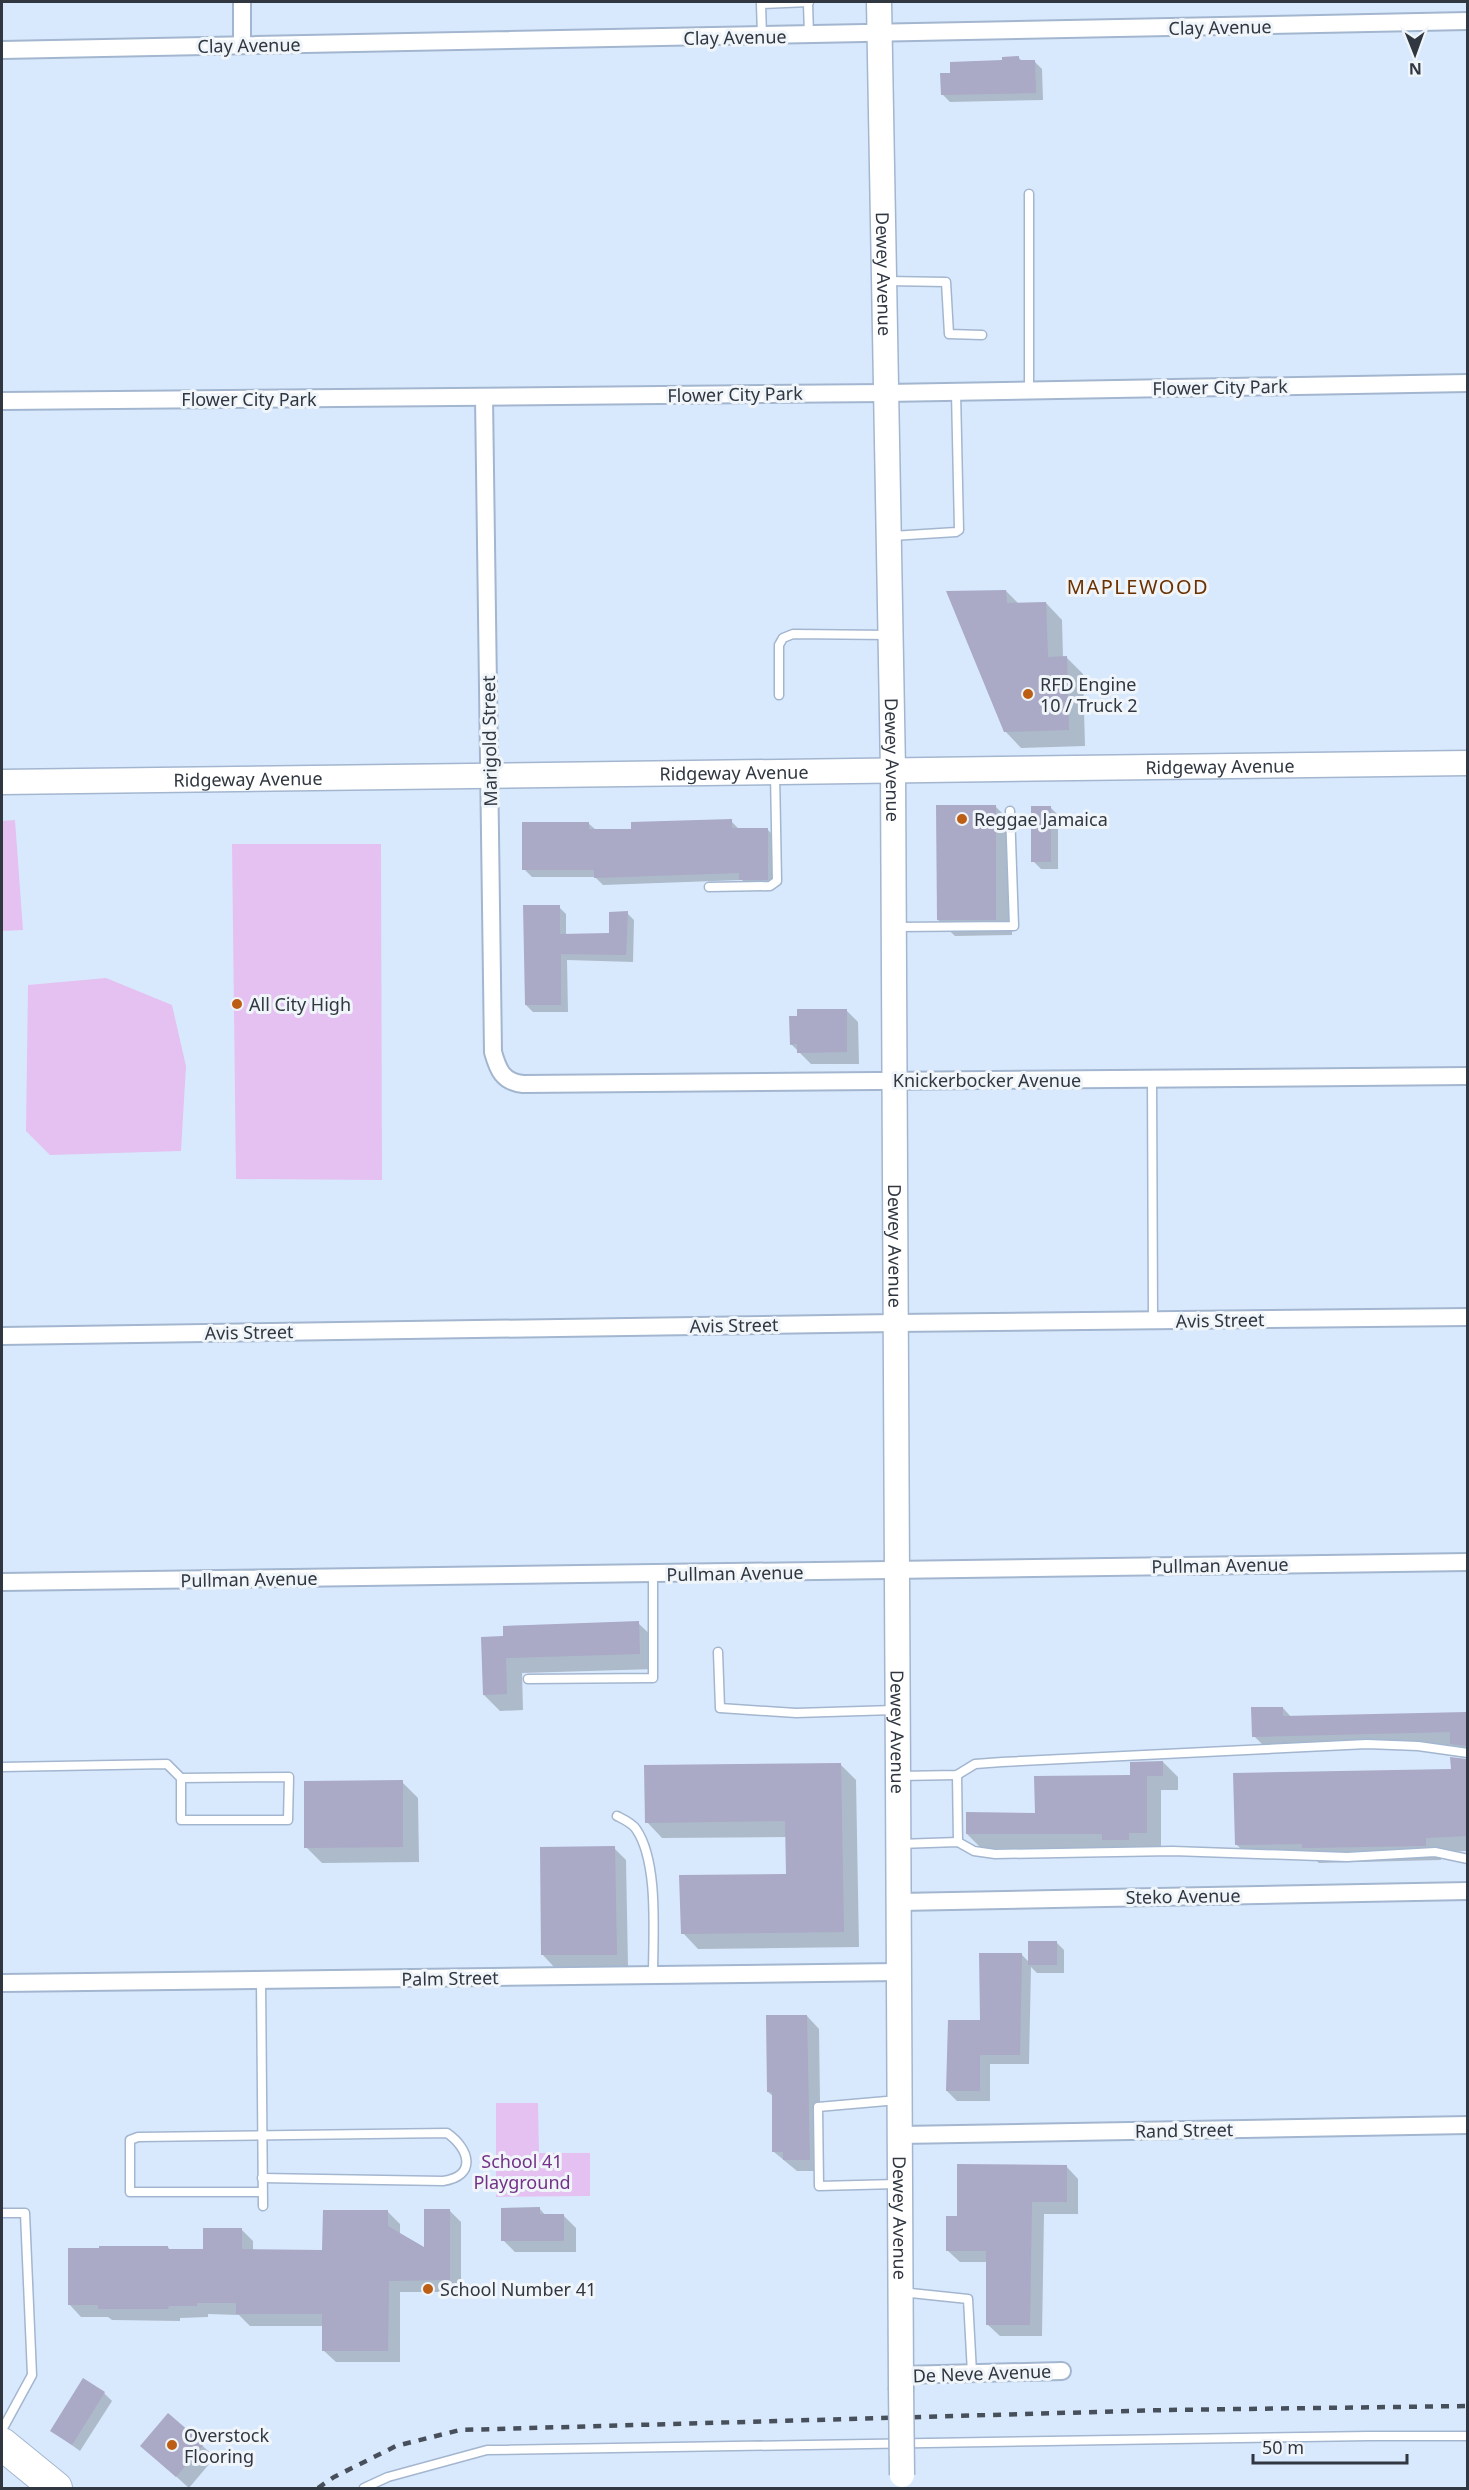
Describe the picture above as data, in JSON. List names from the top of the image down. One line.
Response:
{"streets":{"street":["Clay Avenue","Dewey Avenue","Flower City Park","Marigold Street","Ridgeway Avenue","Knickerbocker Avenue","Avis Street","Pullman Avenue","Steko Avenue","Palm Street","Rand Street","De Neve Avenue"]},"crossings":[["Clay Avenue","Dewey Avenue"],["Dewey Avenue","Flower City Park"],["Dewey Avenue","Ridgeway Avenue"],["Dewey Avenue","Knickerbocker Avenue"],["Dewey Avenue","Avis Street"],["Dewey Avenue","Pullman Avenue"],["Dewey Avenue","Steko Avenue"],["Dewey Avenue","Palm Street"],["Dewey Avenue","Rand Street"],["Dewey Avenue","De Neve Avenue"],["Flower City Park","Marigold Street"],["Marigold Street","Ridgeway Avenue"],["Marigold Street","Knickerbocker Avenue"]],"districts":["MAPLEWOOD"],"parks":["School 41 Playground"],"places":["RFD Engine 10 / Truck 2","Reggae Jamaica","All City High","School Number 41","Overstock Flooring"],"scale_bar":"50 m","north":"bottom"}
